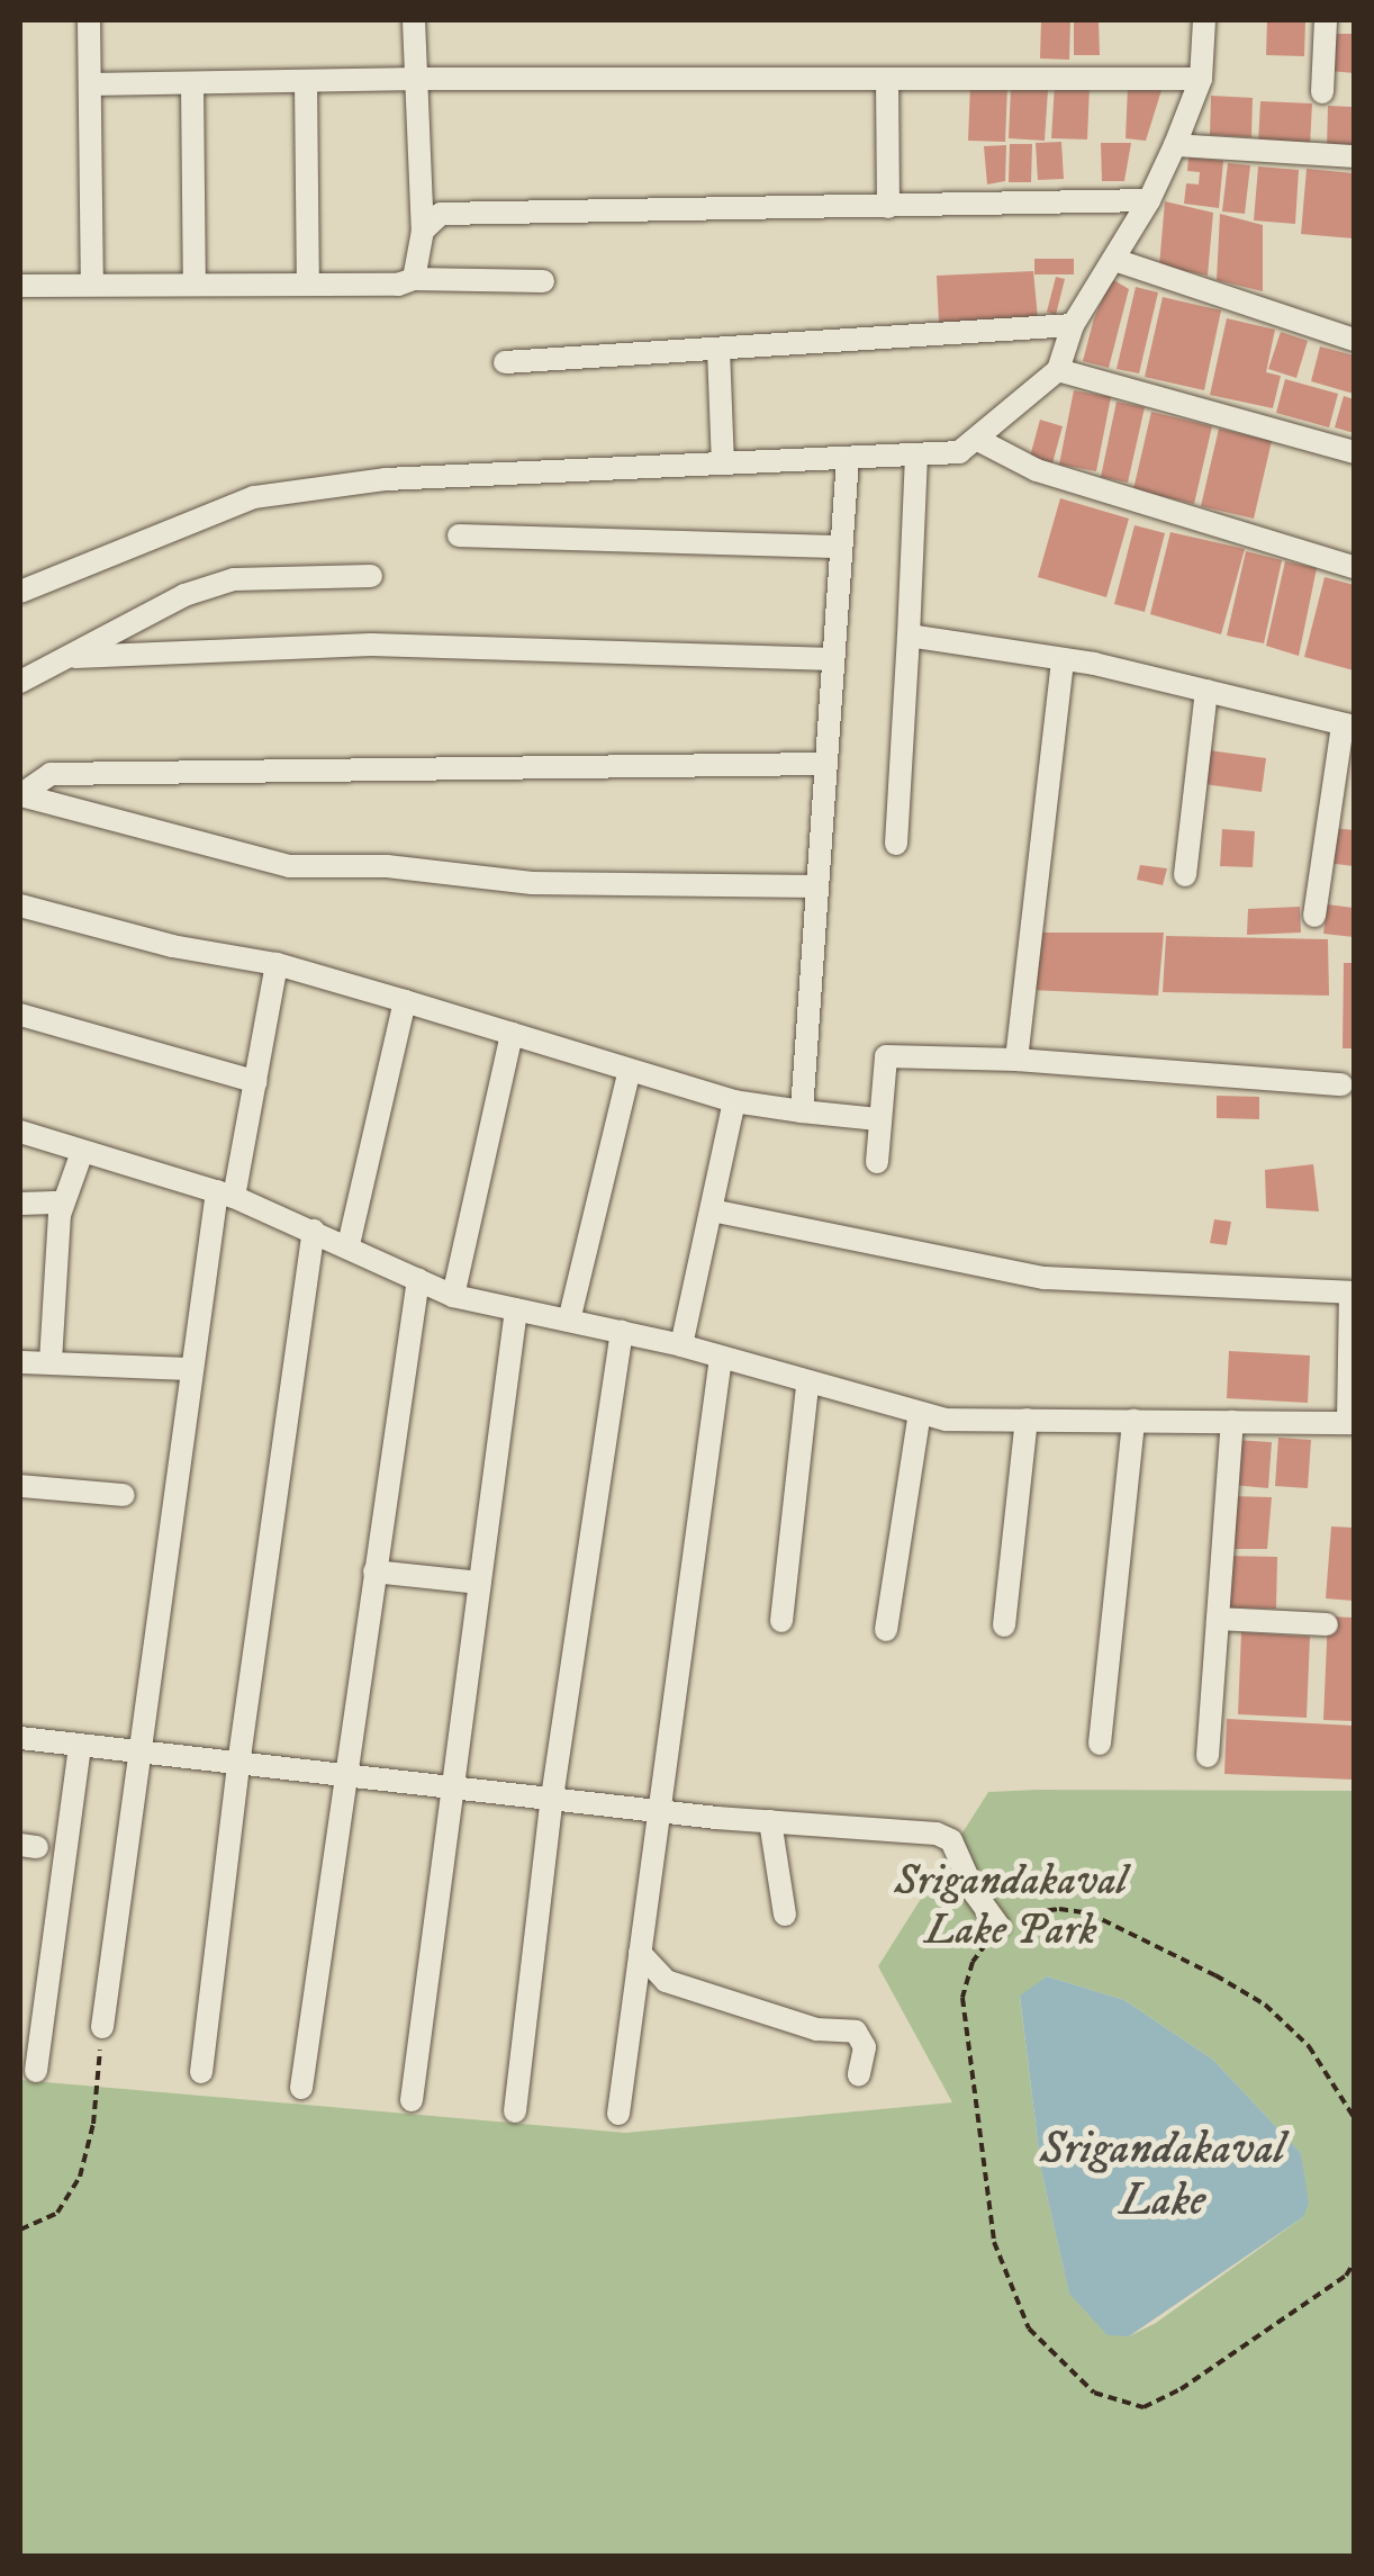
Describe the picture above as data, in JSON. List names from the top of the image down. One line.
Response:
{"water":["Srigandakaval Lake"],"parks":["Srigandakaval Lake Park"]}
